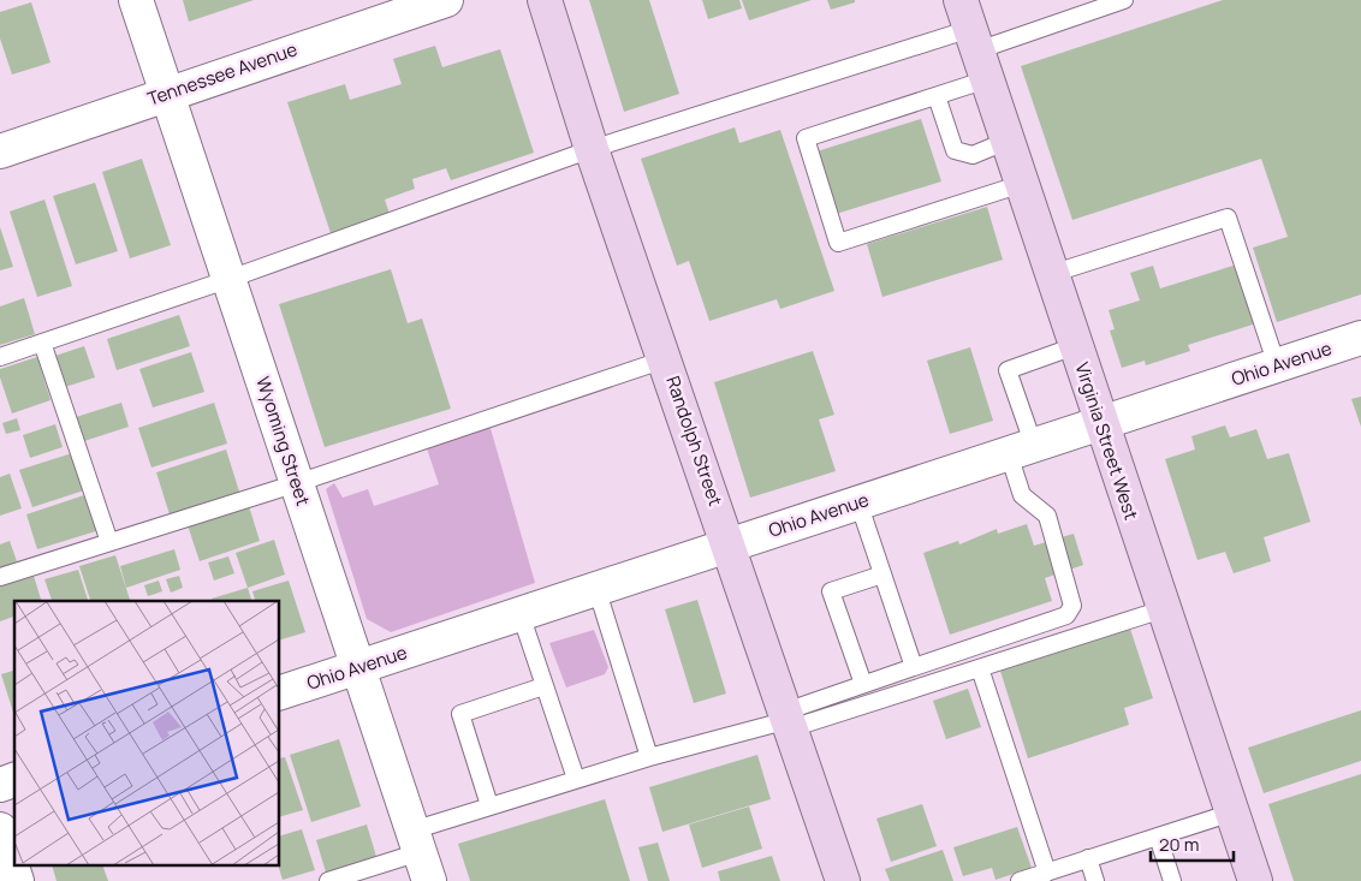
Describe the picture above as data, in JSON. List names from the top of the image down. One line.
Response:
{"streets":{"main road":["Randolph Street","Virginia Street West"],"street":["Tennessee Avenue","Ohio Avenue","Wyoming Street"]},"crossings":[["Tennessee Avenue","Wyoming Street"],["Ohio Avenue","Wyoming Street"],["Ohio Avenue","Randolph Street"],["Ohio Avenue","Virginia Street West"]],"scale_bar":"20 m"}
